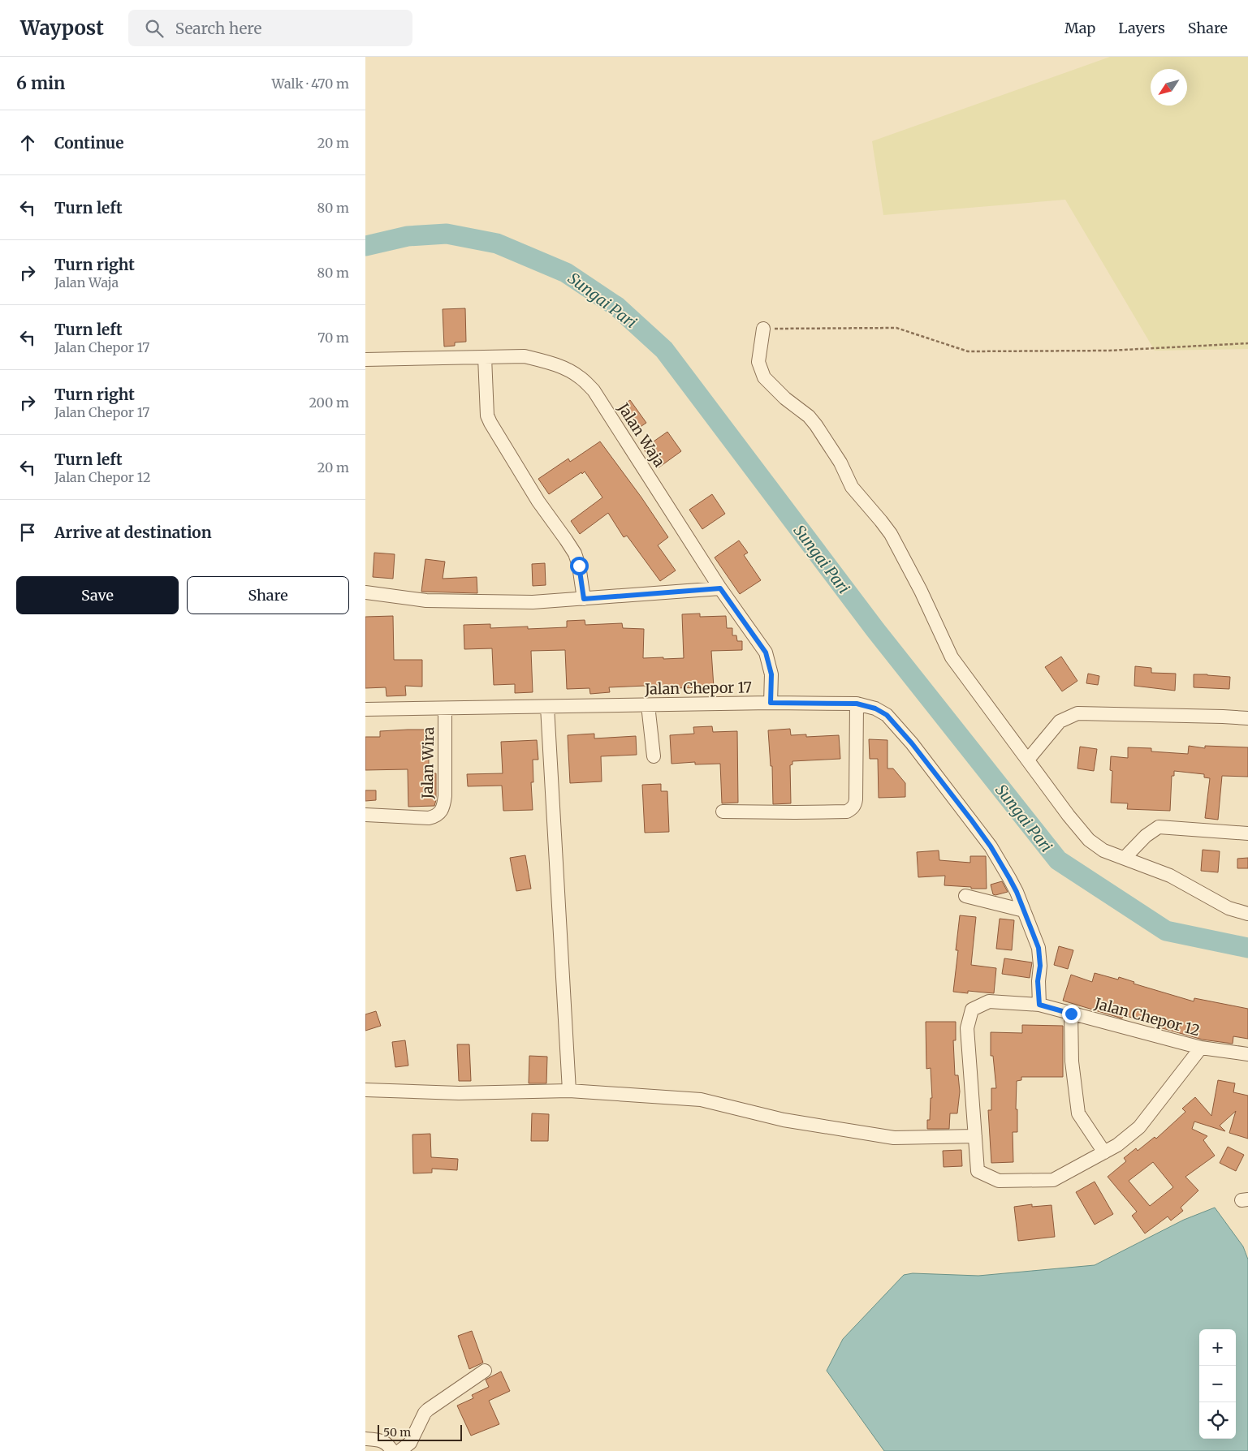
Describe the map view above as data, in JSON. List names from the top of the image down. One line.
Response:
{"streets":{"street":["Jalan Waja","Jalan Chepor 17","Jalan Wira","Jalan Chepor 12"]},"crossings":[["Jalan Waja","Jalan Chepor 17"],["Jalan Chepor 17","Jalan Wira"],["Jalan Chepor 17","Jalan Chepor 12"]],"water":["Sungai Pari"],"scale_bar":"50 m","north":"bottom left","page":{"header":"Waypost","search":"Search here","nav":["Map","Layers","Share"],"heading":["6 min","Walk · 470 m"],"list":[["Continue","20 m"],["Turn left","80 m"],["Turn right","Jalan Waja","80 m"],["Turn left","Jalan Chepor 17","70 m"],["Turn right","Jalan Chepor 17","200 m"],["Turn left","Jalan Chepor 12","20 m"],"Arrive at destination"],"buttons":["Save","Share"],"map_buttons":["+","−"],"scale":"50 m"}}
